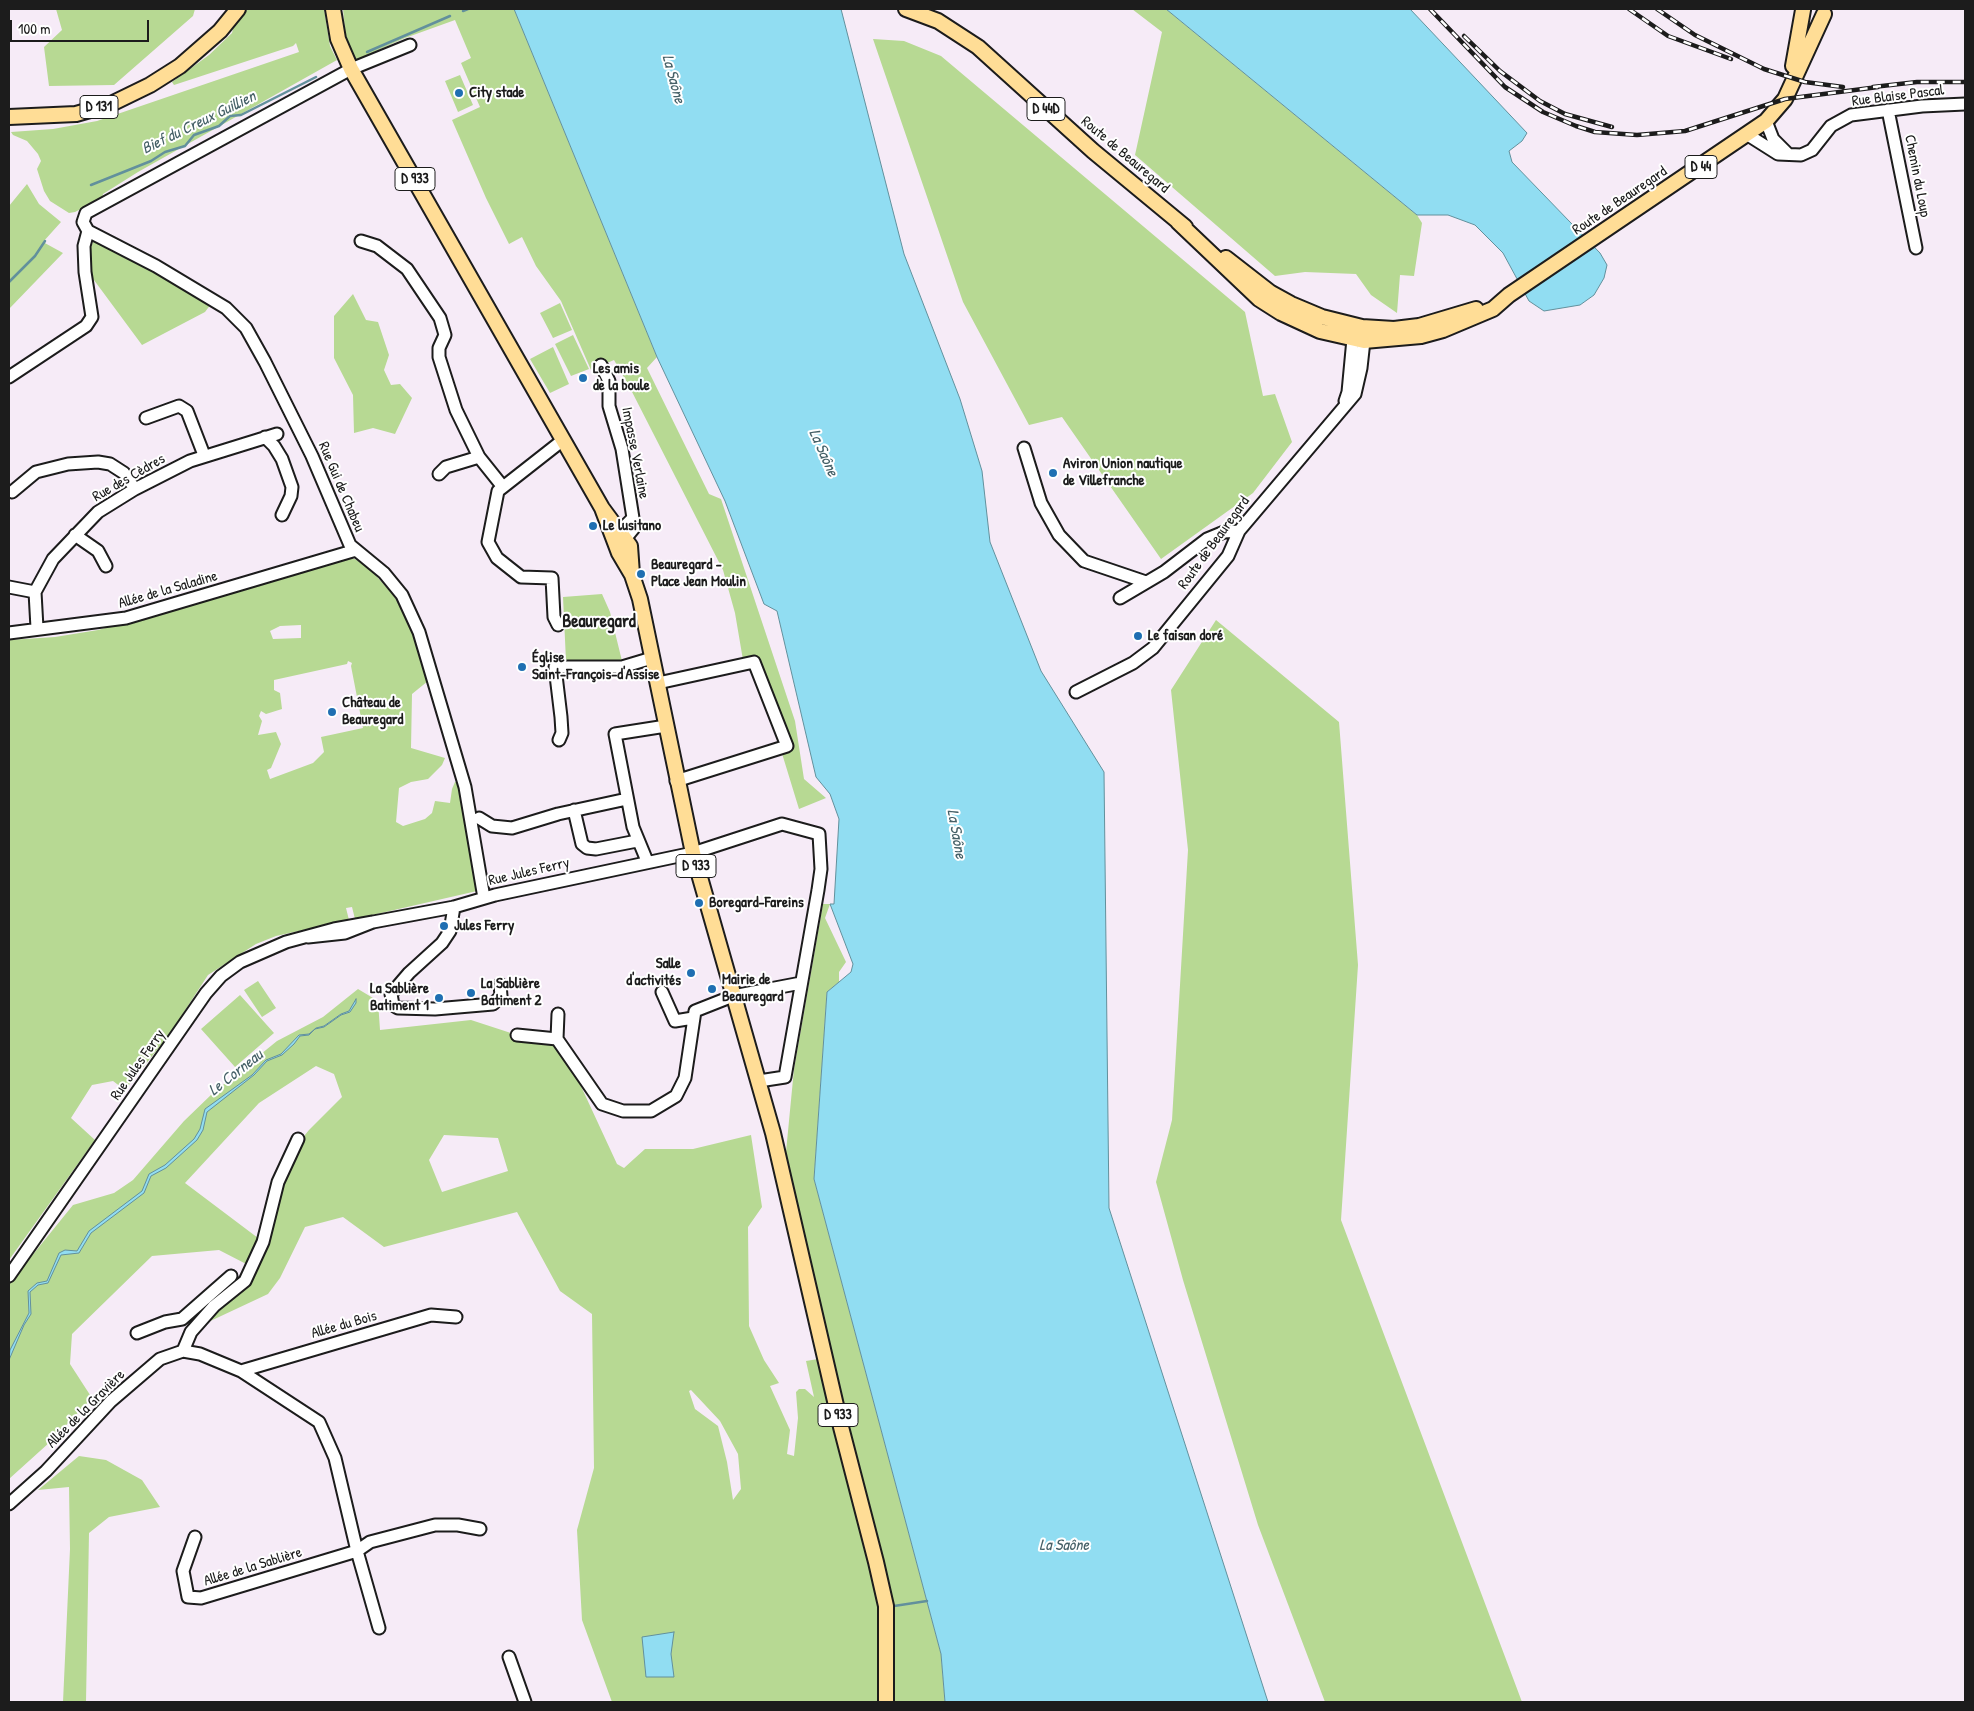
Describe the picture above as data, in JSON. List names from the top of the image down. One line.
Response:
{"streets":{"main road":["D 131","D 44D","Route de Beauregard","D 44","D 933"],"street":["Rue Blaise Pascal","Chemin du Loup","Impasse Verlaine","Rue des Cèdres","Rue Gui de Chabeu","Allée de la Saladine","Rue Jules Ferry","Allée du Bois","Allée de la Gravière","Allée de la Sablière"]},"crossings":[["Rue Blaise Pascal","Route de Beauregard"],["Rue Blaise Pascal","Chemin du Loup"],["D 44D","Route de Beauregard"],["D 933","Impasse Verlaine"],["D 933","Rue Jules Ferry"],["Rue Gui de Chabeu","Allée de la Saladine"],["Rue Gui de Chabeu","Rue Jules Ferry"]],"districts":["Beauregard"],"water":["La Saône","Bief du Creux Guillien","Le Corneau"],"places":["City stade","Les amis de la boule","Aviron Union nautique de Villefranche","Le lusitano","Beauregard - Place Jean Moulin","Le faisan doré","Église Saint-François-d'Assise","Château de Beauregard","Boregard-Fareins","Jules Ferry","Salle d'activités","Mairie de Beauregard","La Sablière Batiment 2","La Sablière Batiment 1"],"scale_bar":"100 m"}
